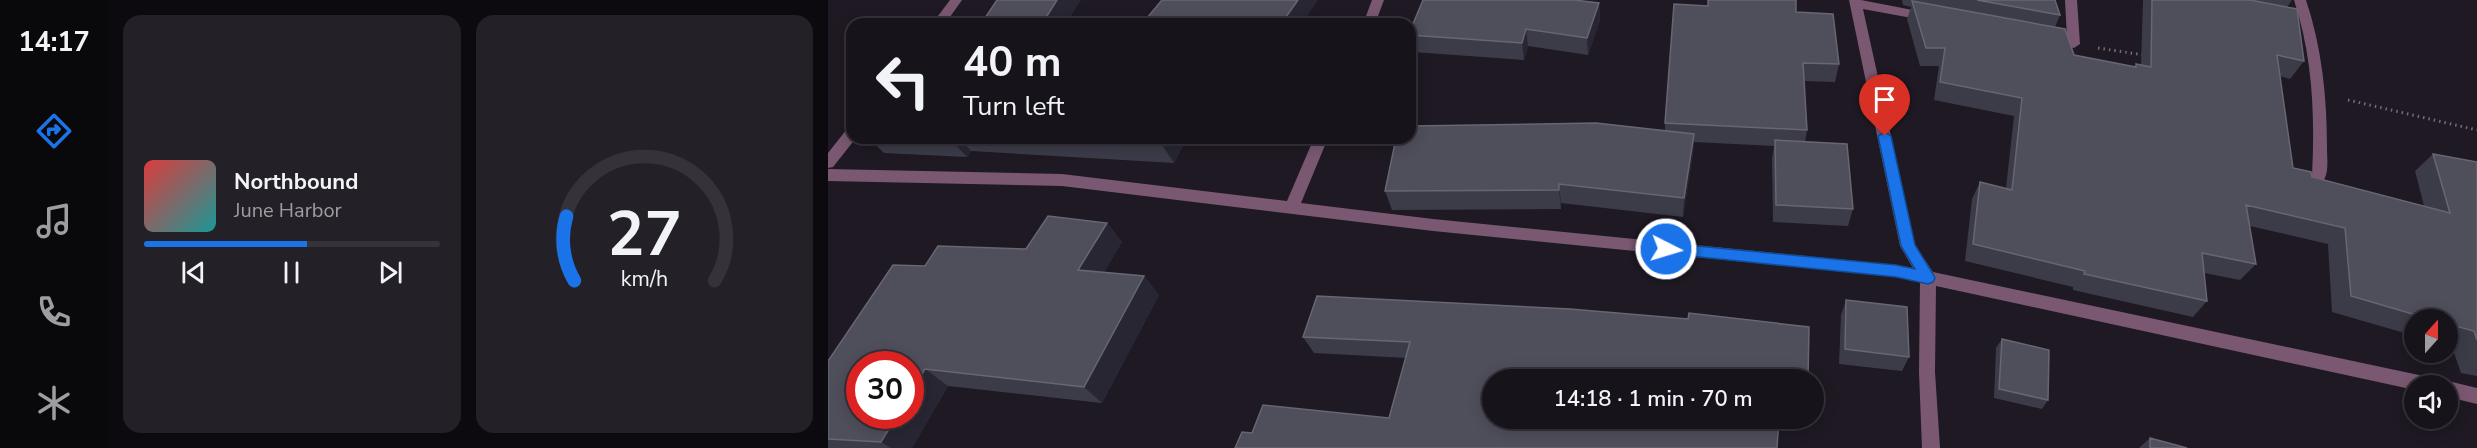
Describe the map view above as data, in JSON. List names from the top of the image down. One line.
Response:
{"north":"top","page":{"tabs":"14:17","turn":["40 m","Turn left"],"song":["Northbound","June Harbor"],"limit":"30","trip":"14:18 · 1 min · 70 m","gauge":["27","km/h"]}}
